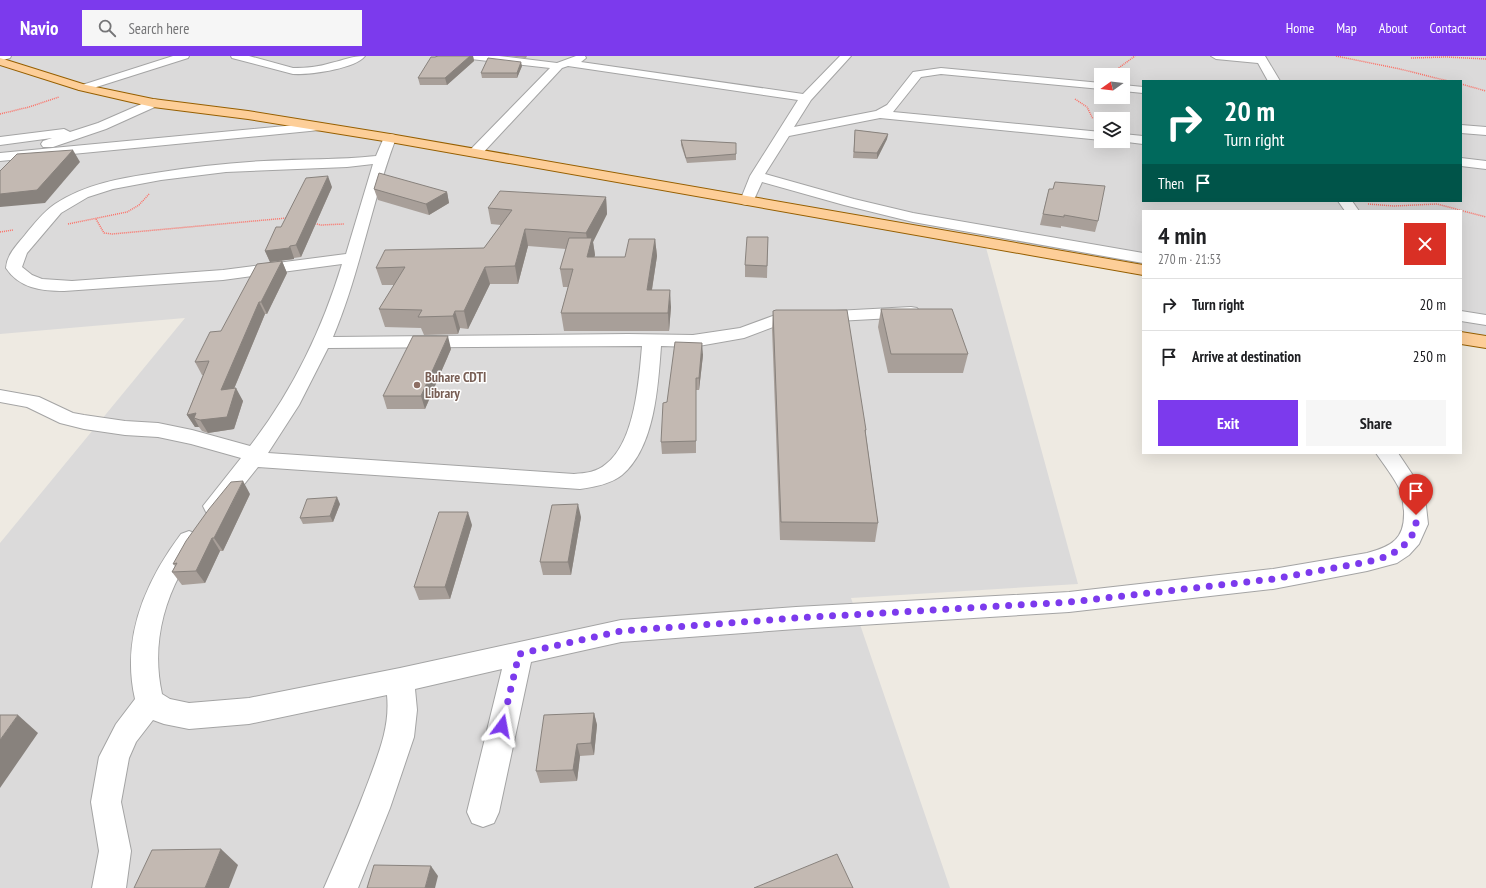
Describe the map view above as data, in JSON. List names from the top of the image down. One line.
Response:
{"places":["Buhare CDTI Library"],"north":"left","page":{"header":"Navio","search":"Search here","nav":["Home","Map","About","Contact"],"turn":["20 m","Turn right"],"then":"Then","heading":["4 min","270 m · 21:53"],"list":[{"name":"Turn right","value":"20 m"},{"name":"Arrive at destination","value":"250 m"}],"buttons":["Exit","Share"]}}
